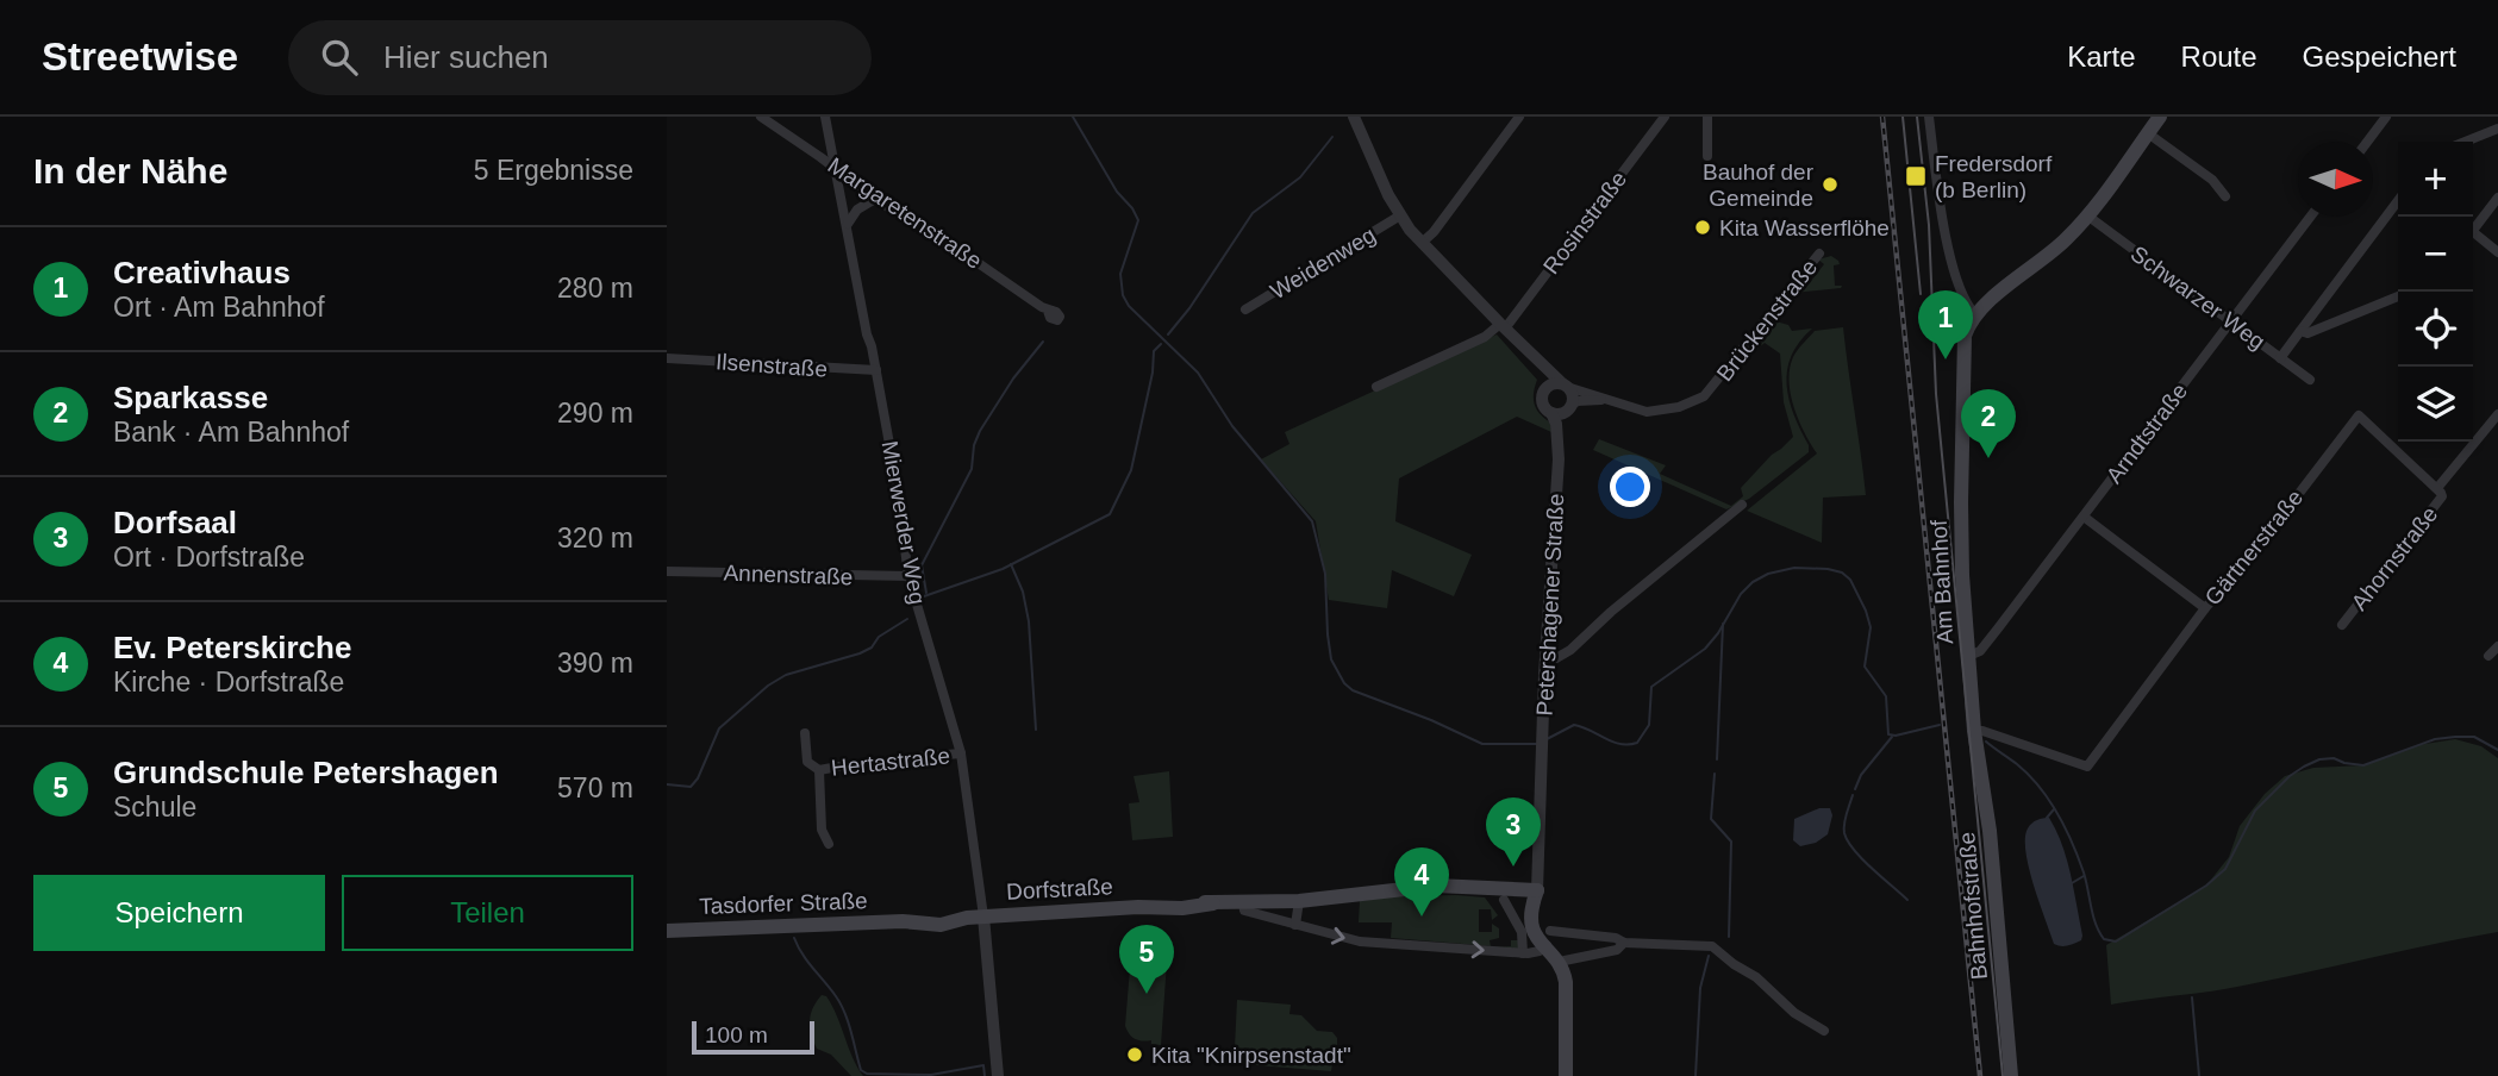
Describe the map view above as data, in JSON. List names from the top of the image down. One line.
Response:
{"streets":{"main road":["Am Bahnhof","Dorfstraße","Tasdorfer Straße","Bahnhofstraße"],"street":["Margaretenstraße","Rosinstraße","Weidenweg","Schwarzer Weg","Brückenstraße","Ilsenstraße","Arndtstraße","Mierwerder Weg","Gärtnerstraße","Ahornstraße","Annenstraße","Petershagener Straße","Hertastraße"]},"crossings":[["Margaretenstraße","Mierwerder Weg"],["Rosinstraße","Petershagener Straße"],["Weidenweg","Petershagener Straße"],["Schwarzer Weg","Arndtstraße"],["Brückenstraße","Petershagener Straße"],["Ilsenstraße","Mierwerder Weg"],["Arndtstraße","Am Bahnhof"],["Mierwerder Weg","Annenstraße"],["Mierwerder Weg","Hertastraße"],["Mierwerder Weg","Dorfstraße"],["Mierwerder Weg","Tasdorfer Straße"],["Gärtnerstraße","Ahornstraße"],["Gärtnerstraße","Am Bahnhof"],["Gärtnerstraße","Bahnhofstraße"],["Am Bahnhof","Bahnhofstraße"],["Petershagener Straße","Dorfstraße"],["Dorfstraße","Tasdorfer Straße"]],"places":{"transit":["Fredersdorf (b Berlin)"],"other":["Bauhof der Gemeinde","Kita Wasserflöhe","Kita \"Knirpsenstadt\""]},"scale_bar":"100 m","north":"right","page":{"header":"Streetwise","search":"Hier suchen","nav":["Karte","Route","Gespeichert"],"heading":["In der Nähe","5 Ergebnisse"],"map_buttons":["+","−"],"list":[{"mark":"1","name":"Creativhaus","note":"Ort · Am Bahnhof","value":"280 m"},{"mark":"2","name":"Sparkasse","note":"Bank · Am Bahnhof","value":"290 m"},{"mark":"3","name":"Dorfsaal","note":"Ort · Dorfstraße","value":"320 m"},{"mark":"4","name":"Ev. Peterskirche","note":"Kirche · Dorfstraße","value":"390 m"},{"mark":"5","name":"Grundschule Petershagen","note":"Schule","value":"570 m"}],"pins":["1","2","3","4","5"],"buttons":["Speichern","Teilen"],"scale":"100 m"}}
